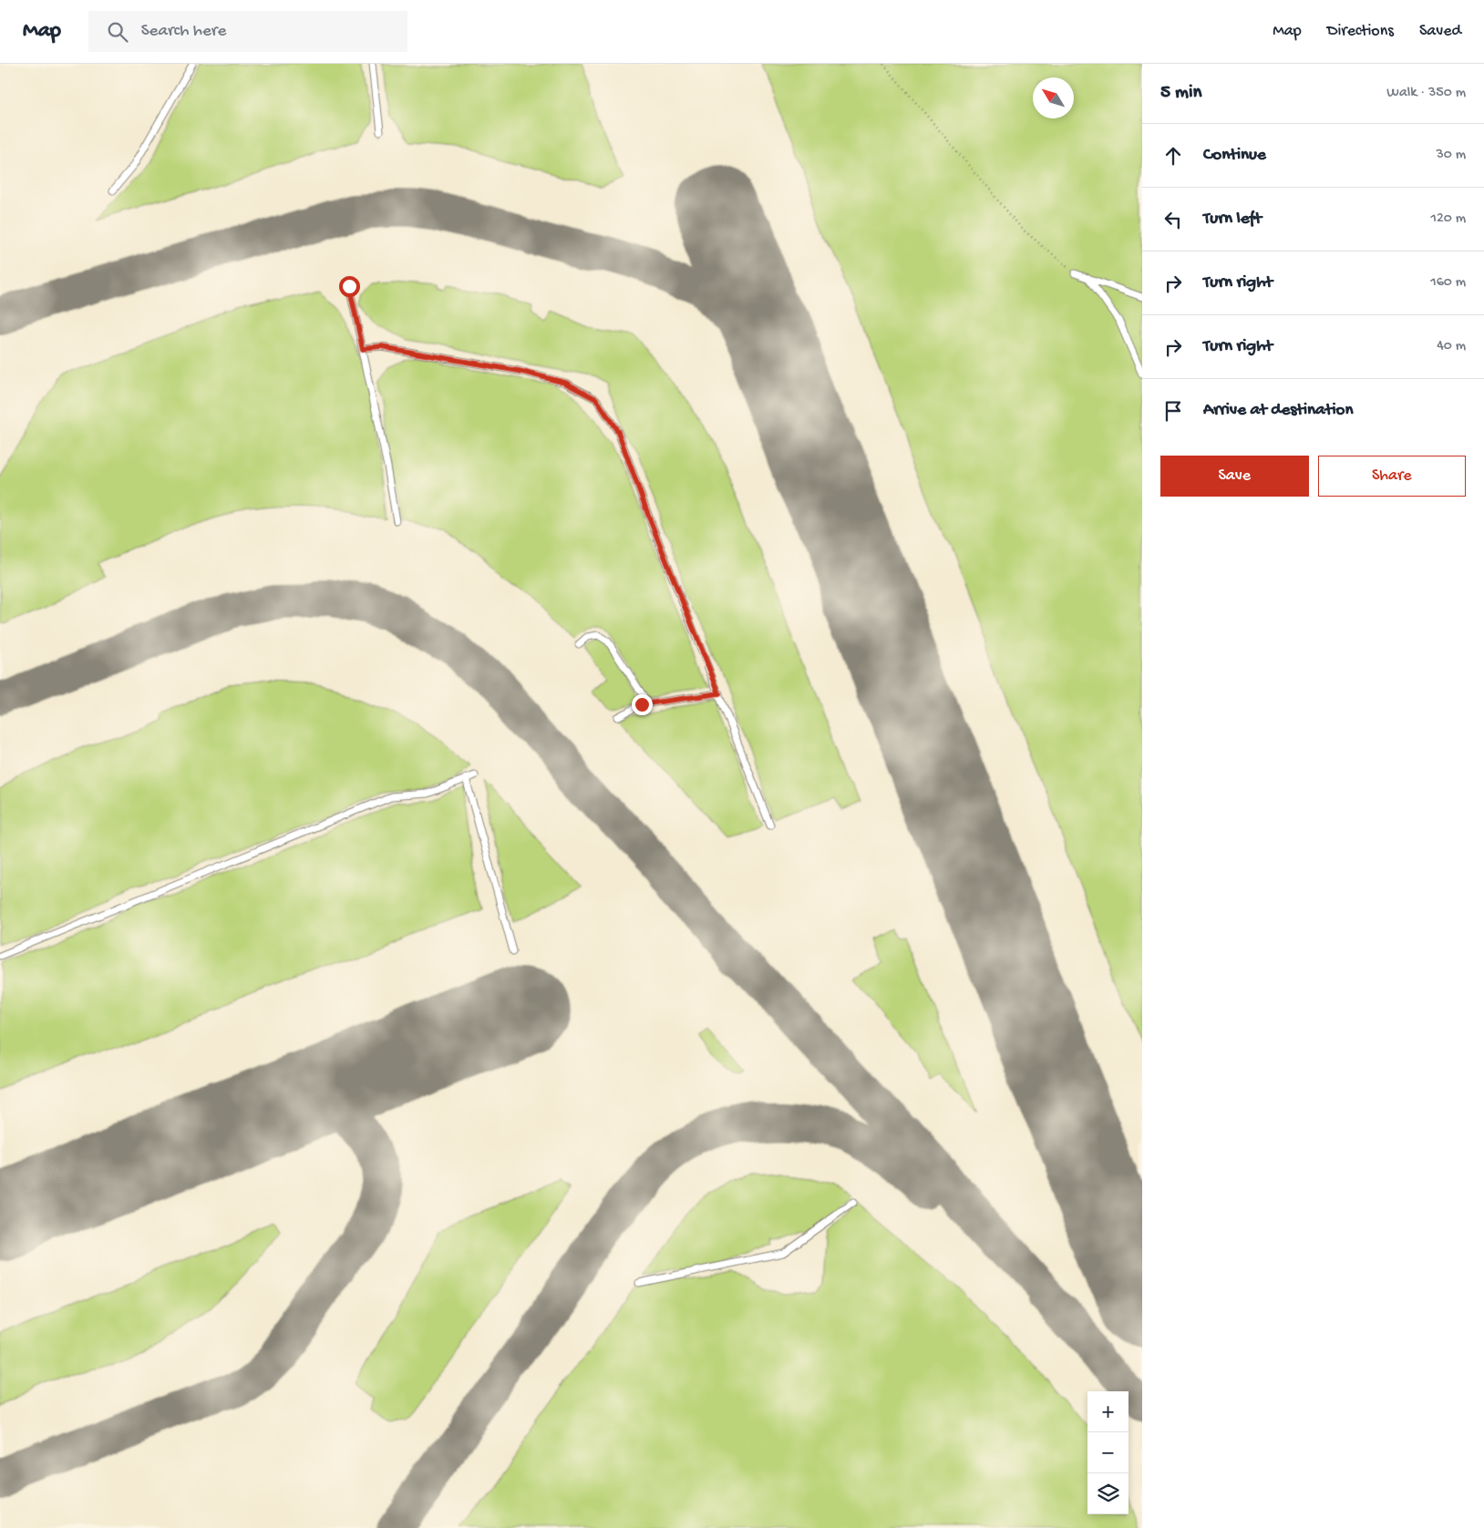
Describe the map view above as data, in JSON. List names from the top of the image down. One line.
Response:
{"north":"top left","page":{"header":"Map","search":"Search here","nav":["Map","Directions","Saved"],"heading":["5 min","Walk · 350 m"],"list":[["Continue","30 m"],["Turn left","120 m"],["Turn right","160 m"],["Turn right","40 m"],"Arrive at destination"],"buttons":["Save","Share"],"map_buttons":["+","−"]}}
